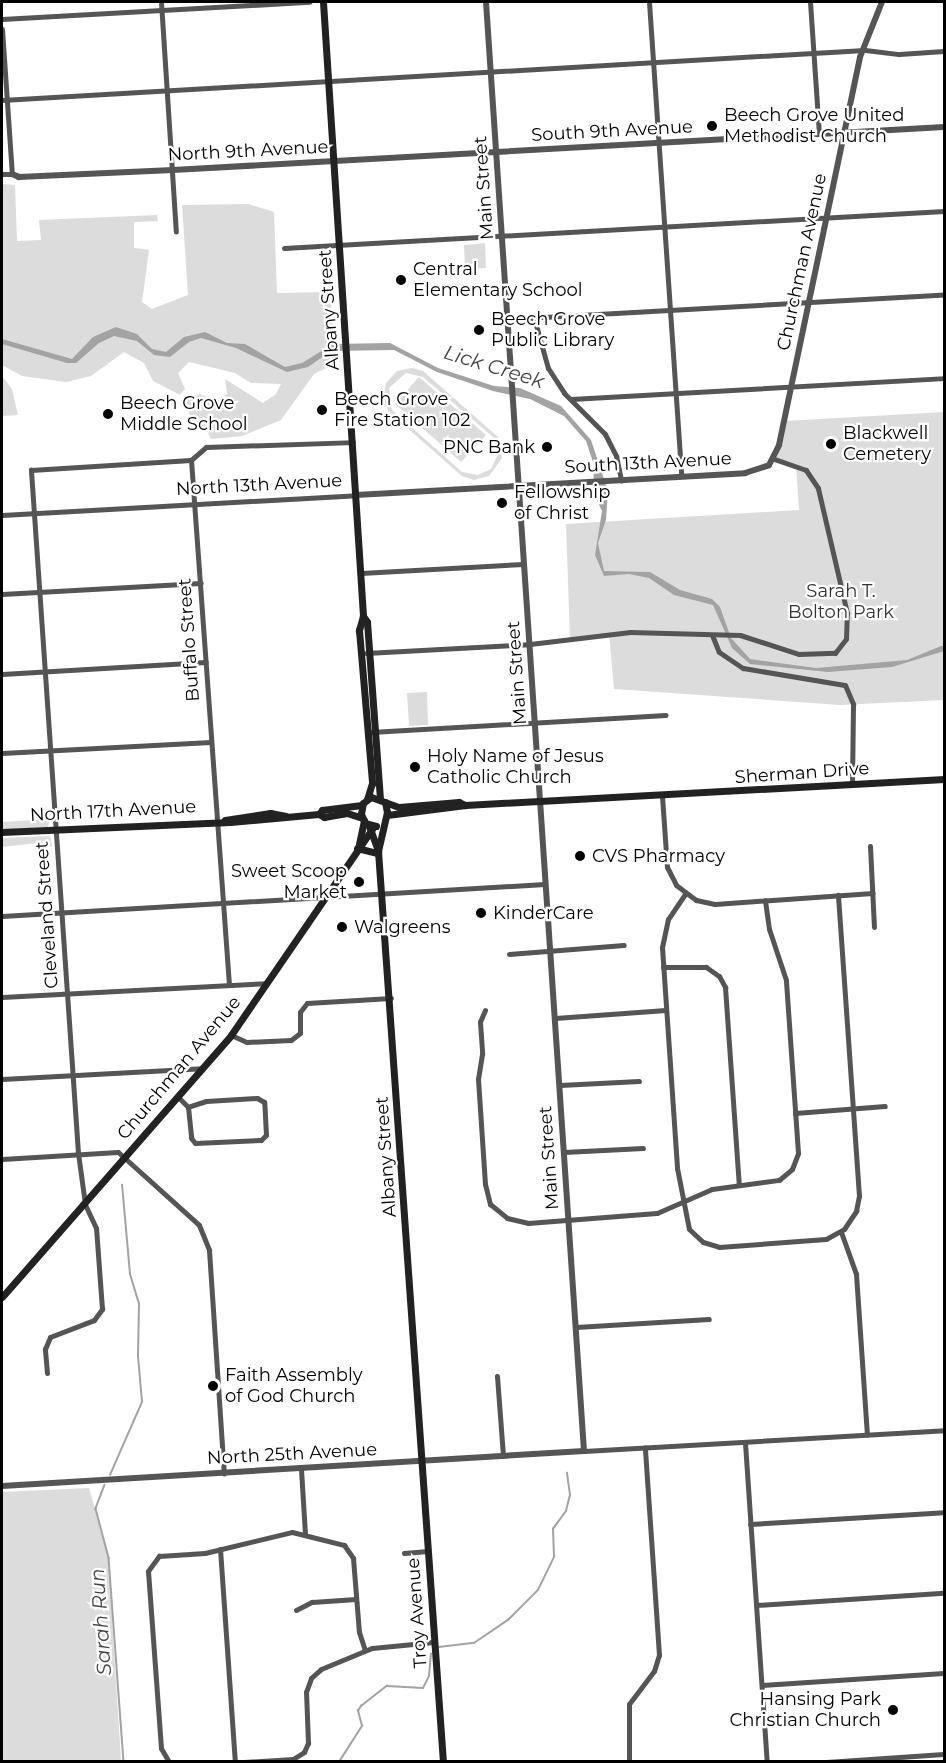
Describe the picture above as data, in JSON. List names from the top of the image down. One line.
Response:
{"streets":{"main road":["Churchman Avenue","Albany Street","Sherman Drive","North 17th Avenue","Troy Avenue"],"street":["South 9th Avenue","North 9th Avenue","Main Street","South 13th Avenue","North 13th Avenue","Buffalo Street","Cleveland Street","North 25th Avenue"]},"crossings":[["South 9th Avenue","North 9th Avenue"],["South 9th Avenue","Main Street"],["South 9th Avenue","Churchman Avenue"],["North 9th Avenue","Main Street"],["North 9th Avenue","Albany Street"],["Main Street","South 13th Avenue"],["Main Street","North 13th Avenue"],["Main Street","Sherman Drive"],["Main Street","North 25th Avenue"],["Churchman Avenue","Albany Street"],["Churchman Avenue","South 13th Avenue"],["Churchman Avenue","North 17th Avenue"],["Churchman Avenue","Cleveland Street"],["Albany Street","North 13th Avenue"],["Albany Street","North 17th Avenue"],["Albany Street","North 25th Avenue"],["Albany Street","Troy Avenue"],["South 13th Avenue","North 13th Avenue"],["North 13th Avenue","Buffalo Street"],["North 13th Avenue","Cleveland Street"],["Buffalo Street","North 17th Avenue"],["Buffalo Street","Cleveland Street"],["North 17th Avenue","Cleveland Street"],["North 25th Avenue","Troy Avenue"]],"water":["Lick Creek","Sarah Run"],"parks":["Sarah T. Bolton Park"],"places":["Beech Grove United Methodist Church","Central Elementary School","Beech Grove Public Library","Beech Grove Fire Station 102","Beech Grove Middle School","Blackwell Cemetery","PNC Bank","Fellowship of Christ","Holy Name of Jesus Catholic Church","CVS Pharmacy","Sweet Scoop Market","KinderCare","Walgreens","Faith Assembly of God Church","Hansing Park Christian Church"]}
